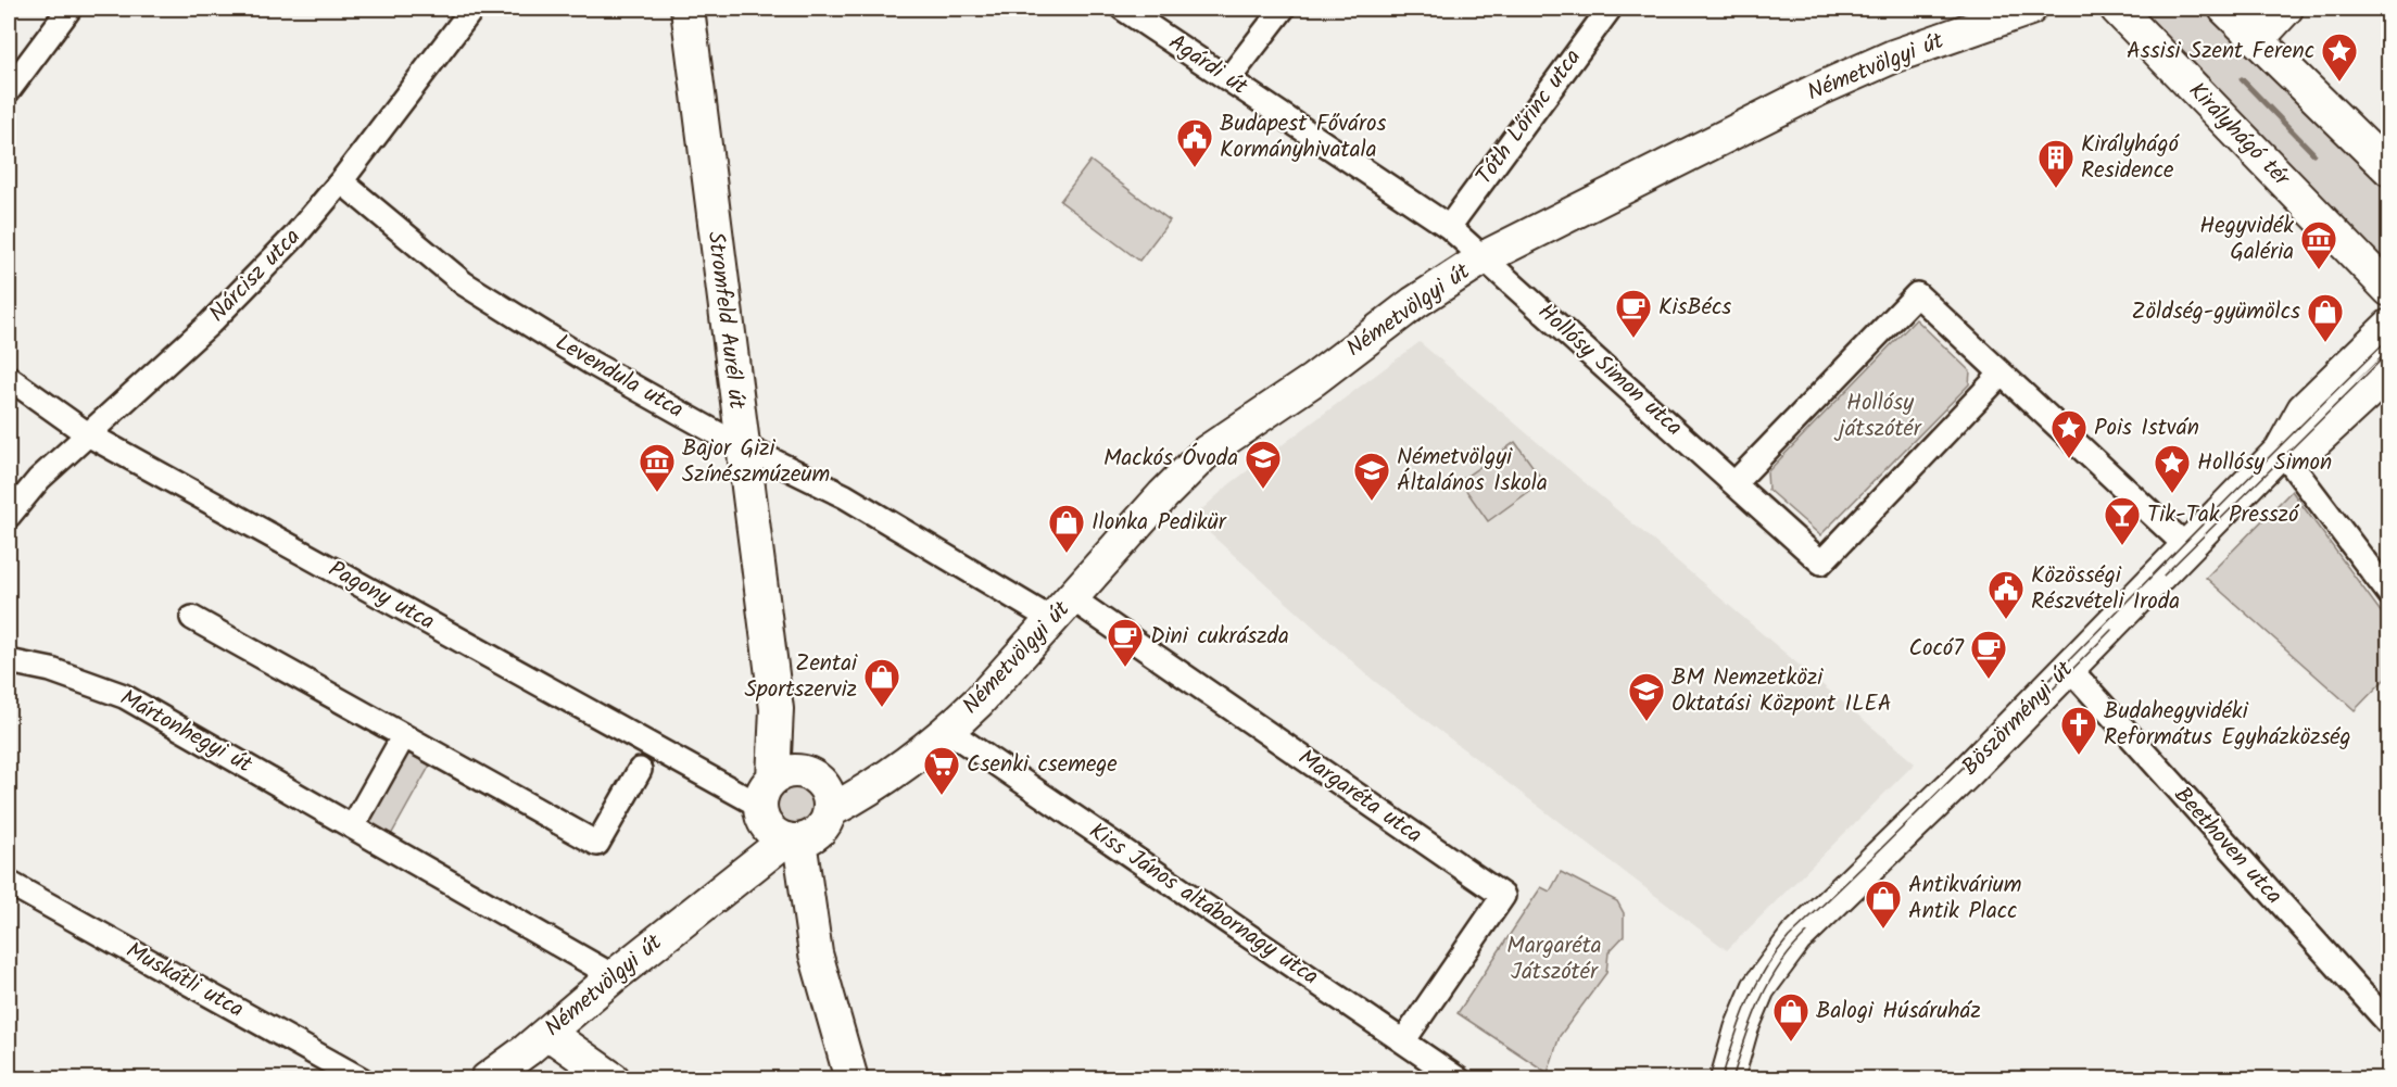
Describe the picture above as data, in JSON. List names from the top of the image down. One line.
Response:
{"streets":{"street":["Agárdi út","Németvölgyi út","Tóth Lőrinc utca","Királyhágó tér","Nárcisz utca","Stromfeld Aurél út","Hollósy Simon utca","Levendula utca","Pagony utca","Böszörményi út","Mártonhegyi út","Margaréta utca","Beethoven utca","Kiss János altábornagy utca","Muskátli utca"]},"crossings":[["Agárdi út","Németvölgyi út"],["Agárdi út","Tóth Lőrinc utca"],["Agárdi út","Hollósy Simon utca"],["Németvölgyi út","Stromfeld Aurél út"],["Németvölgyi út","Hollósy Simon utca"],["Németvölgyi út","Levendula utca"],["Németvölgyi út","Pagony utca"],["Németvölgyi út","Mártonhegyi út"],["Németvölgyi út","Margaréta utca"],["Németvölgyi út","Kiss János altábornagy utca"],["Nárcisz utca","Levendula utca"],["Nárcisz utca","Pagony utca"],["Stromfeld Aurél út","Levendula utca"],["Stromfeld Aurél út","Pagony utca"],["Levendula utca","Margaréta utca"],["Böszörményi út","Beethoven utca"],["Margaréta utca","Kiss János altábornagy utca"]],"parks":["Hollósy játszótér","Margaréta Játszótér"],"places":{"place":["Assisi Szent Ferenc","Pois István","Hollósy Simon"],"public building":["Budapest Főváros Kormányhivatala","Közösségi Részvételi Iroda"],"building":["Királyhágó Residence"],"museum":["Hegyvidék Galéria","Bajor Gizi Színészmúzeum"],"cafe":["KisBécs","Dini cukrászda","Cocó7"],"shop":["Zöldség-gyümölcs","Ilonka Pedikür","Zentai Sportszerviz","Antikvárium Antik Placc","Balogi Húsáruház"],"school or university":["Mackós Óvoda","Németvölgyi Általános Iskola","BM Nemzetközi Oktatási Központ ILEA"],"bar":["Tik-Tak Presszó"],"church":["Budahegyvidéki Református Egyházközség"],"supermarket":["Csenki csemege"]}}
